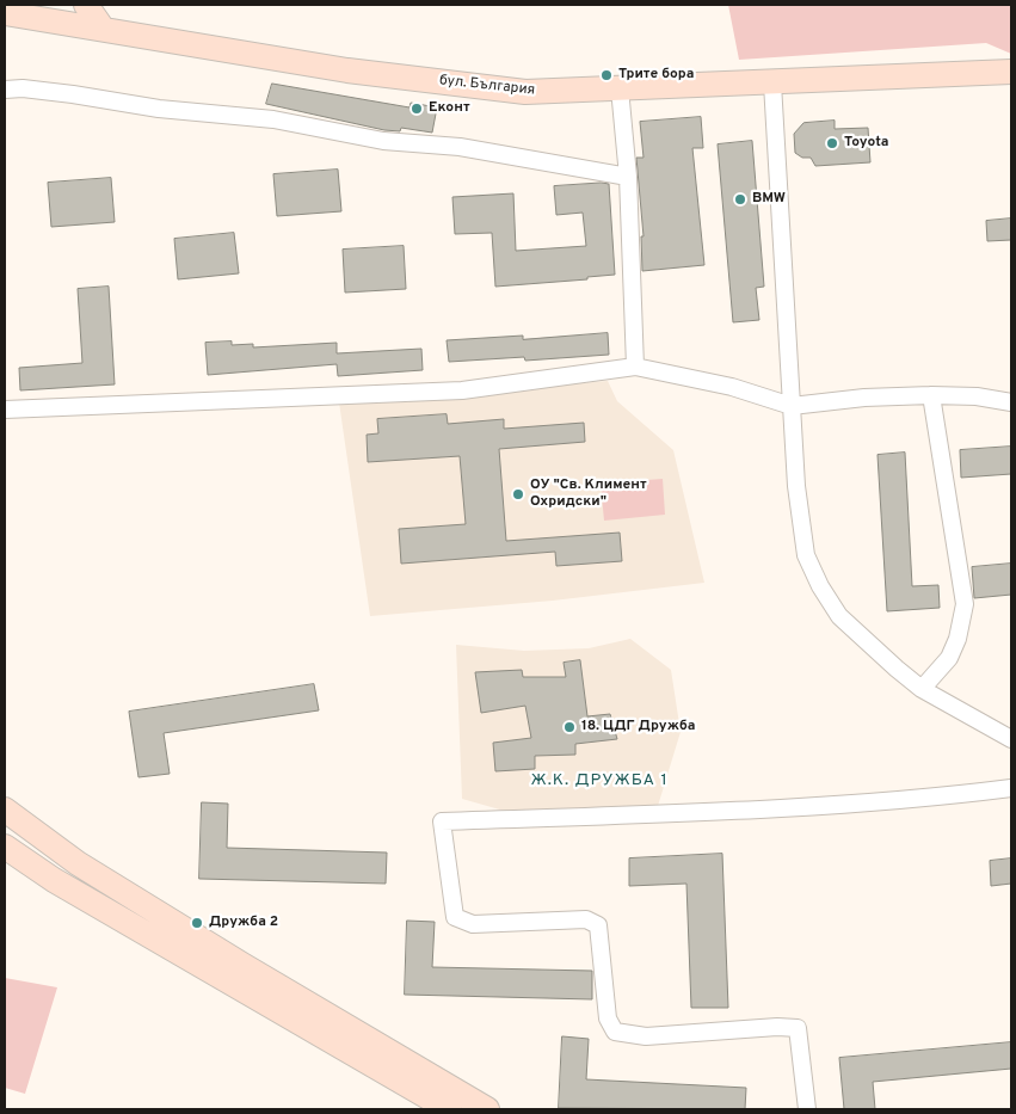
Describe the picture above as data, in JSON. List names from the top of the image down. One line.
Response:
{"streets":{"street":["бул. България"]},"districts":["Ж.К. ДРУЖБА 1"],"places":["Трите бора","Еконт","Toyota","BMW","ОУ \"Св. Климент Охридски\"","18. ЦДГ Дружба","Дружба 2"]}
